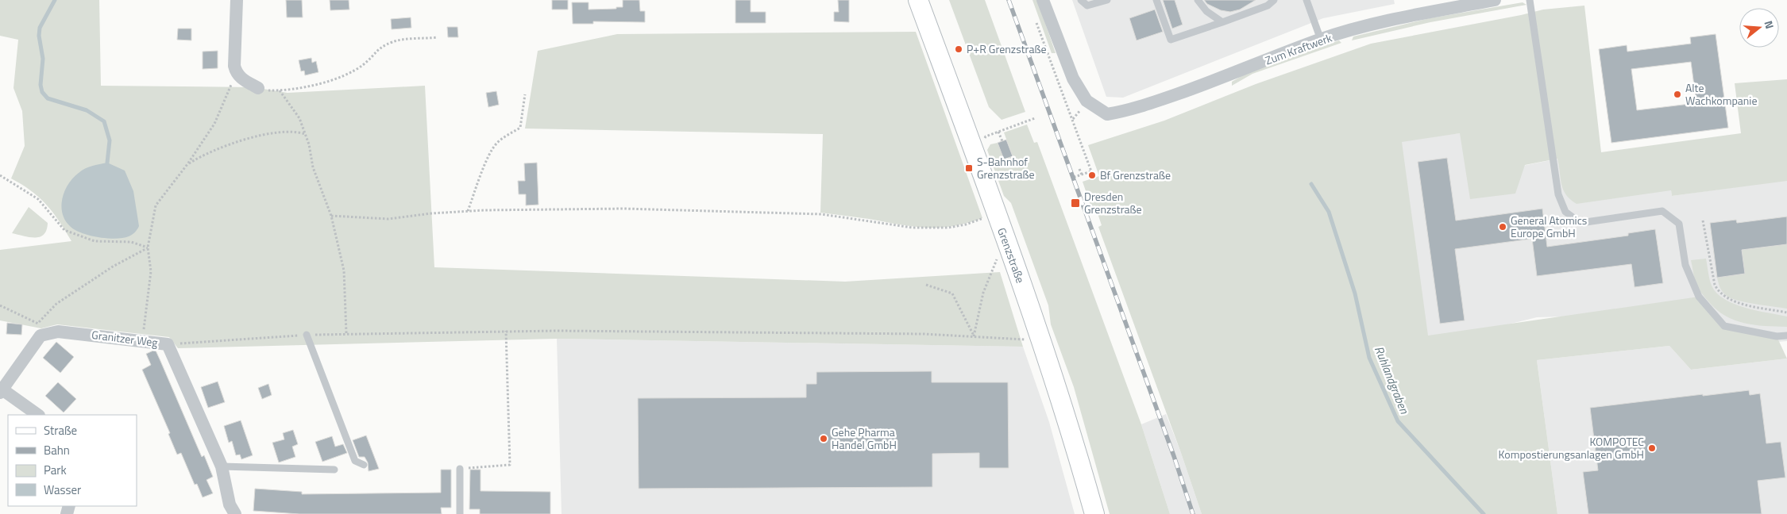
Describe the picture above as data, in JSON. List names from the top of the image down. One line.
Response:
{"streets":{"main road":["Grenzstraße"],"street":["Zum Kraftwerk","Granitzer Weg"]},"water":["Ruhlandgraben"],"places":{"other":["P+R Grenzstraße","Alte Wachkompanie","Bf Grenzstraße","General Atomics Europe GmbH","Gehe Pharma Handel GmbH","KOMPOTEC Kompostierungsanlagen GmbH"],"transit":["S-Bahnhof Grenzstraße","Dresden Grenzstraße"]},"legend":["Straße","Bahn","Park","Wasser"],"north":"right"}
